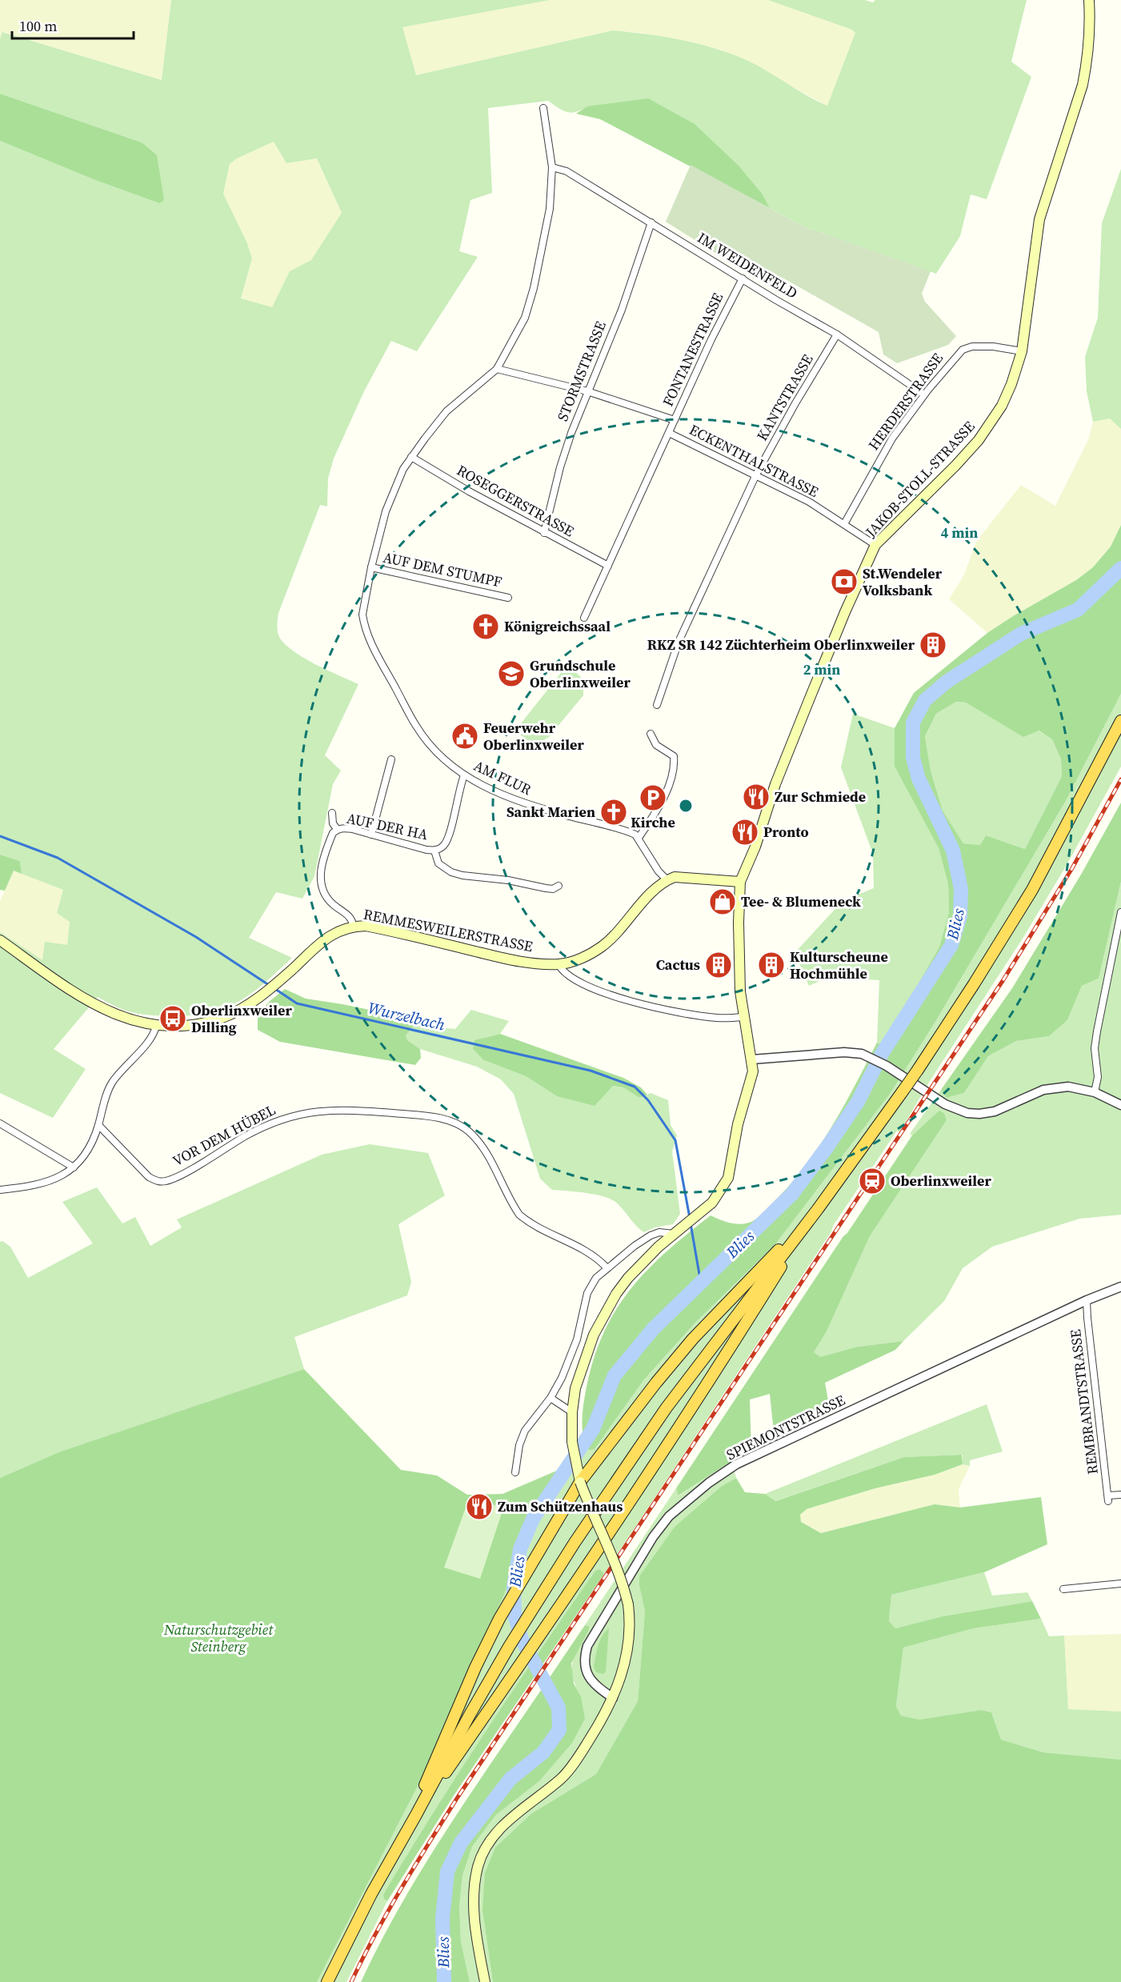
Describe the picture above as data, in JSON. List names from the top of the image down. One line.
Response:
{"streets":{"main road":["JAKOB-STOLL-STRASSE","REMMESWEILERSTRASSE"],"street":["IM WEIDENFELD","FONTANESTRASSE","STORMSTRASSE","KANTSTRASSE","HERDERSTRASSE","ECKENTHALSTRASSE","ROSEGGERSTRASSE","AUF DEM STUMPF","AM FLUR","AUF DER HA","VOR DEM HÜBEL","REMBRANDTSTRASSE","SPIEMONTSTRASSE"]},"crossings":[["IM WEIDENFELD","FONTANESTRASSE"],["IM WEIDENFELD","STORMSTRASSE"],["IM WEIDENFELD","KANTSTRASSE"],["IM WEIDENFELD","HERDERSTRASSE"],["FONTANESTRASSE","ECKENTHALSTRASSE"],["STORMSTRASSE","ROSEGGERSTRASSE"],["KANTSTRASSE","ECKENTHALSTRASSE"],["HERDERSTRASSE","ECKENTHALSTRASSE"],["HERDERSTRASSE","JAKOB-STOLL-STRASSE"],["ECKENTHALSTRASSE","JAKOB-STOLL-STRASSE"],["ECKENTHALSTRASSE","ROSEGGERSTRASSE"],["AUF DEM STUMPF","AM FLUR"],["AM FLUR","AUF DER HA"],["AUF DER HA","REMMESWEILERSTRASSE"],["REMBRANDTSTRASSE","SPIEMONTSTRASSE"]],"water":["Blies","Wurzelbach"],"parks":["Naturschutzgebiet Steinberg"],"places":{"bank":["St.Wendeler Volksbank"],"church":["Königreichssaal","Sankt Marien"],"building":["RKZ SR 142 Züchterheim Oberlinxweiler","Cactus","Kulturscheune Hochmühle"],"school or university":["Grundschule Oberlinxweiler"],"public building":["Feuerwehr Oberlinxweiler"],"restaurant":["Zur Schmiede","Pronto","Zum Schützenhaus"],"parking":["Kirche"],"shop":["Tee- & Blumeneck"],"bus stop":["Oberlinxweiler Dilling"],"station":["Oberlinxweiler"]},"scale_bar":"100 m","rings":["4 min","2 min"]}
